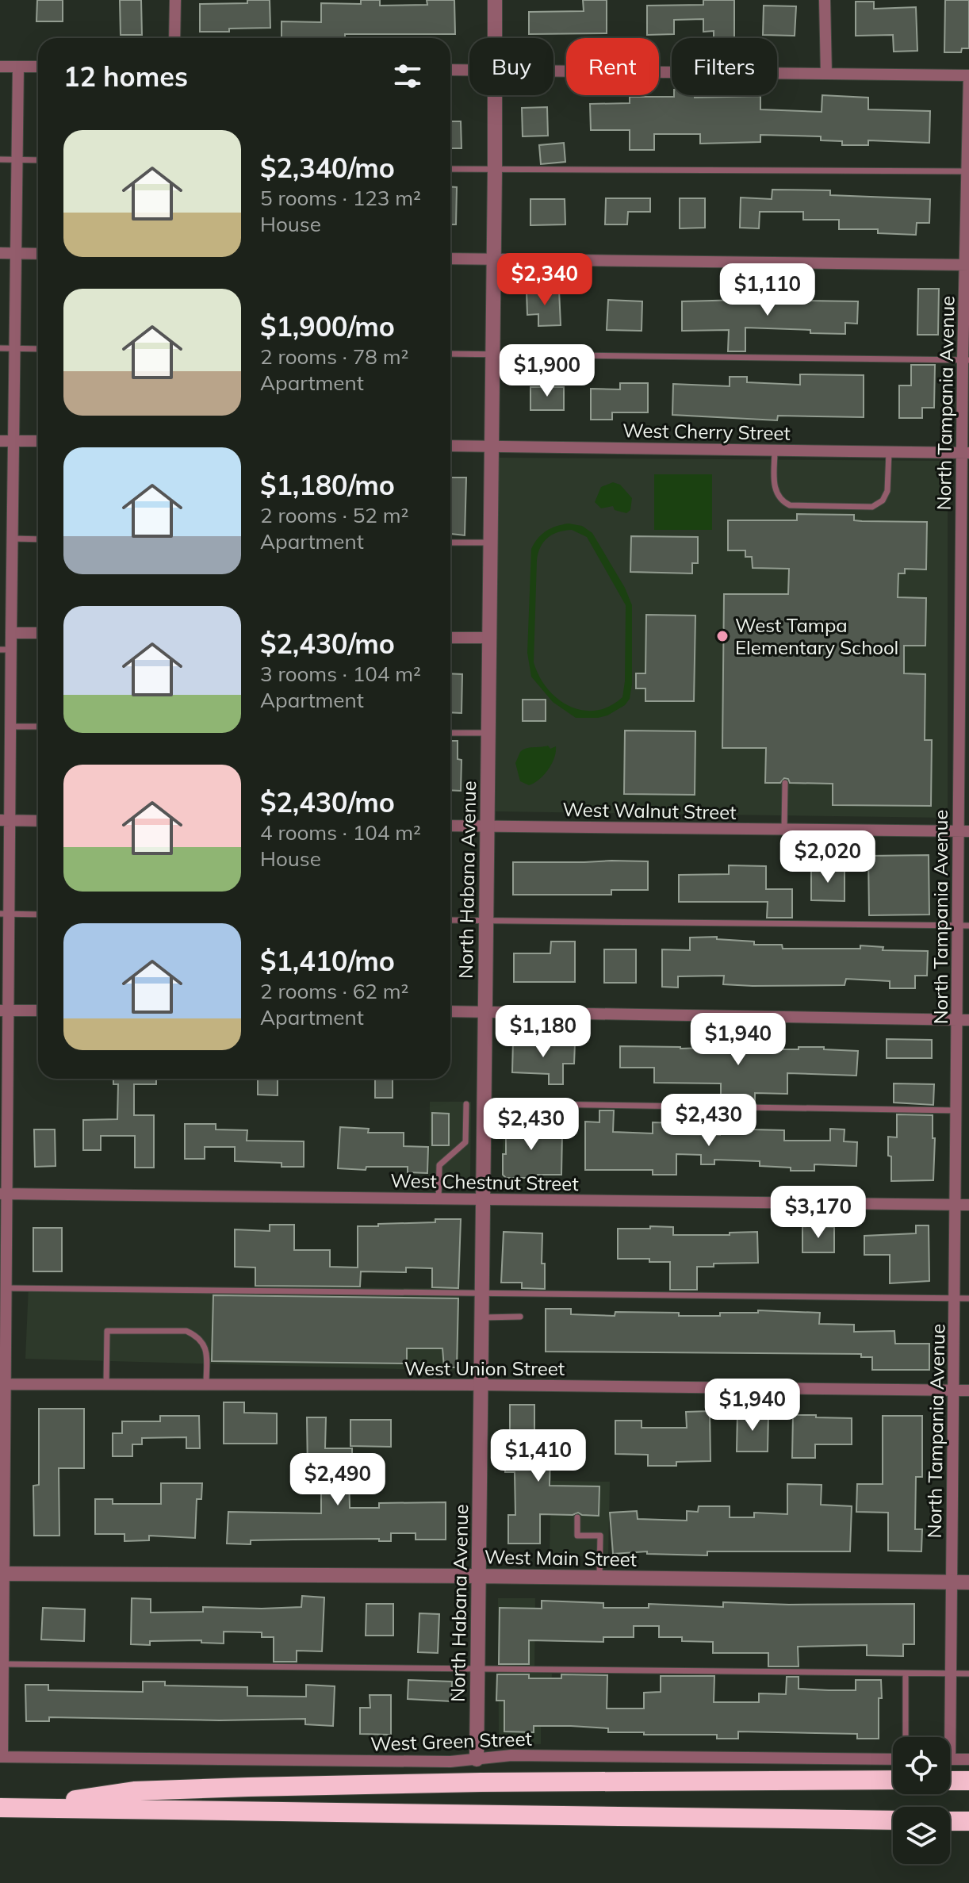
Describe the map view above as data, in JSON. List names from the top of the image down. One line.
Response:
{"streets":{"street":["North Tampania Avenue","West Cherry Street","West Walnut Street","North Habana Avenue","West Chestnut Street","West Union Street","West Main Street","West Green Street"]},"crossings":[["North Tampania Avenue","West Cherry Street"],["North Tampania Avenue","West Walnut Street"],["North Tampania Avenue","West Chestnut Street"],["North Tampania Avenue","West Union Street"],["North Tampania Avenue","West Main Street"],["West Cherry Street","North Habana Avenue"],["West Walnut Street","North Habana Avenue"],["North Habana Avenue","West Chestnut Street"],["North Habana Avenue","West Union Street"],["North Habana Avenue","West Main Street"],["North Habana Avenue","West Green Street"]],"places":["West Tampa Elementary School"],"page":{"chip":["Buy","Rent","Filters"],"heading":"12 homes","list":[{"name":"$2,340/mo","note":"5 rooms · 123 m² · House"},{"name":"$1,900/mo","note":"2 rooms · 78 m² · Apartment"},{"name":"$1,180/mo","note":"2 rooms · 52 m² · Apartment"},{"name":"$2,430/mo","note":"3 rooms · 104 m² · Apartment"},{"name":"$2,430/mo","note":"4 rooms · 104 m² · House"},{"name":"$1,410/mo","note":"2 rooms · 62 m² · Apartment"}],"price":["$2,340","$1,110","$1,900","$2,020","$1,180","$1,940","$2,430","$2,430","$3,170","$1,940","$1,410","$2,490"]}}
